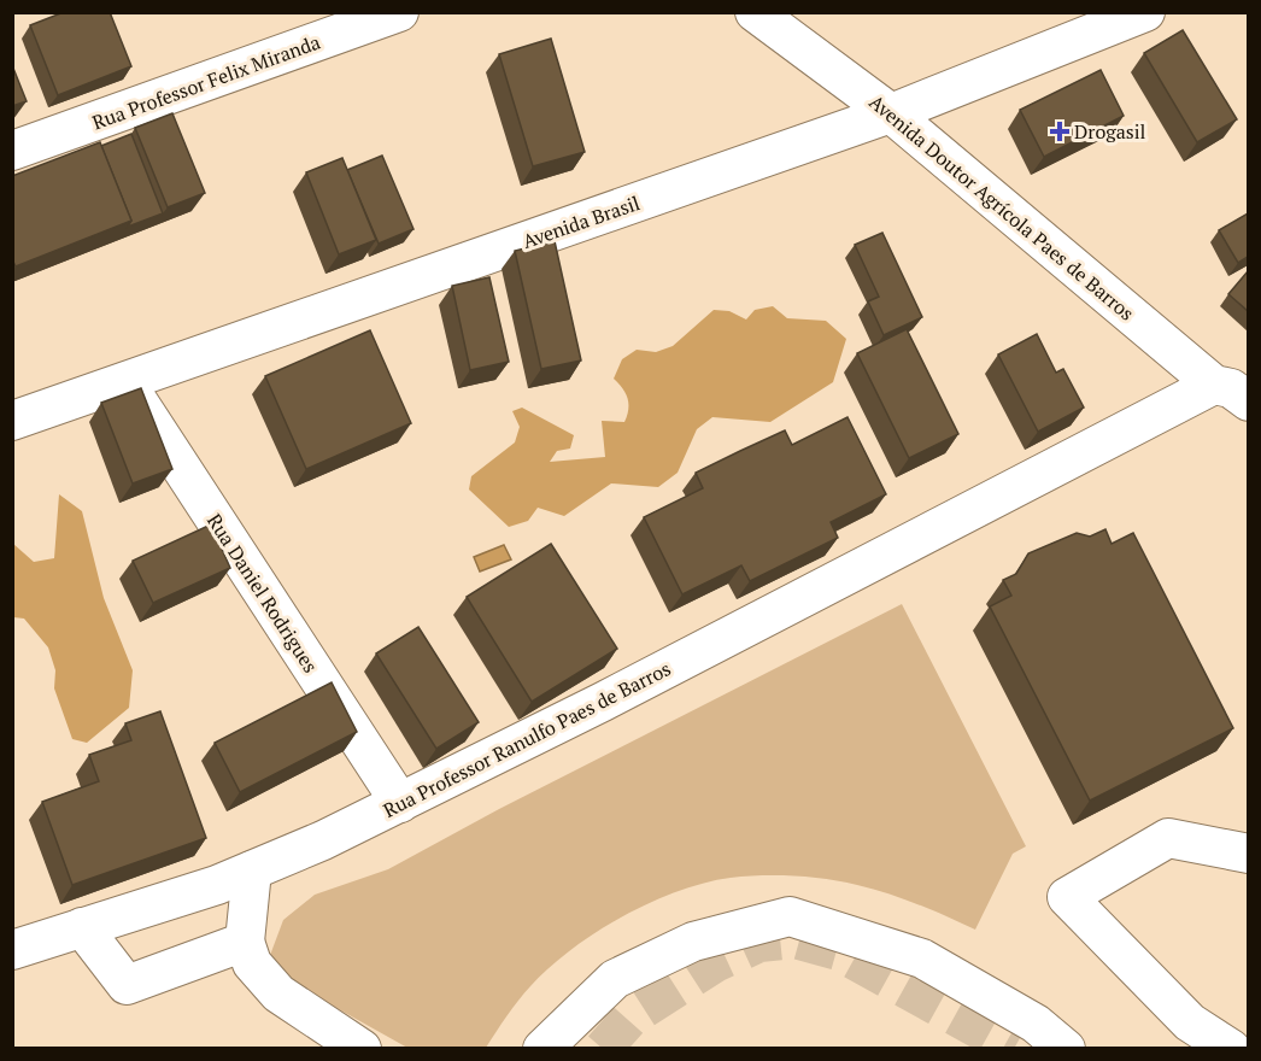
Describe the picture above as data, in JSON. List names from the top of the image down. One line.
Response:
{"streets":{"street":["Rua Professor Felix Miranda","Avenida Doutor Agrícola Paes de Barros","Avenida Brasil","Rua Daniel Rodrigues","Rua Professor Ranulfo Paes de Barros"]},"crossings":[["Avenida Doutor Agrícola Paes de Barros","Avenida Brasil"],["Avenida Doutor Agrícola Paes de Barros","Rua Professor Ranulfo Paes de Barros"],["Avenida Brasil","Rua Daniel Rodrigues"],["Rua Daniel Rodrigues","Rua Professor Ranulfo Paes de Barros"]],"places":{"health":["Drogasil"]}}
